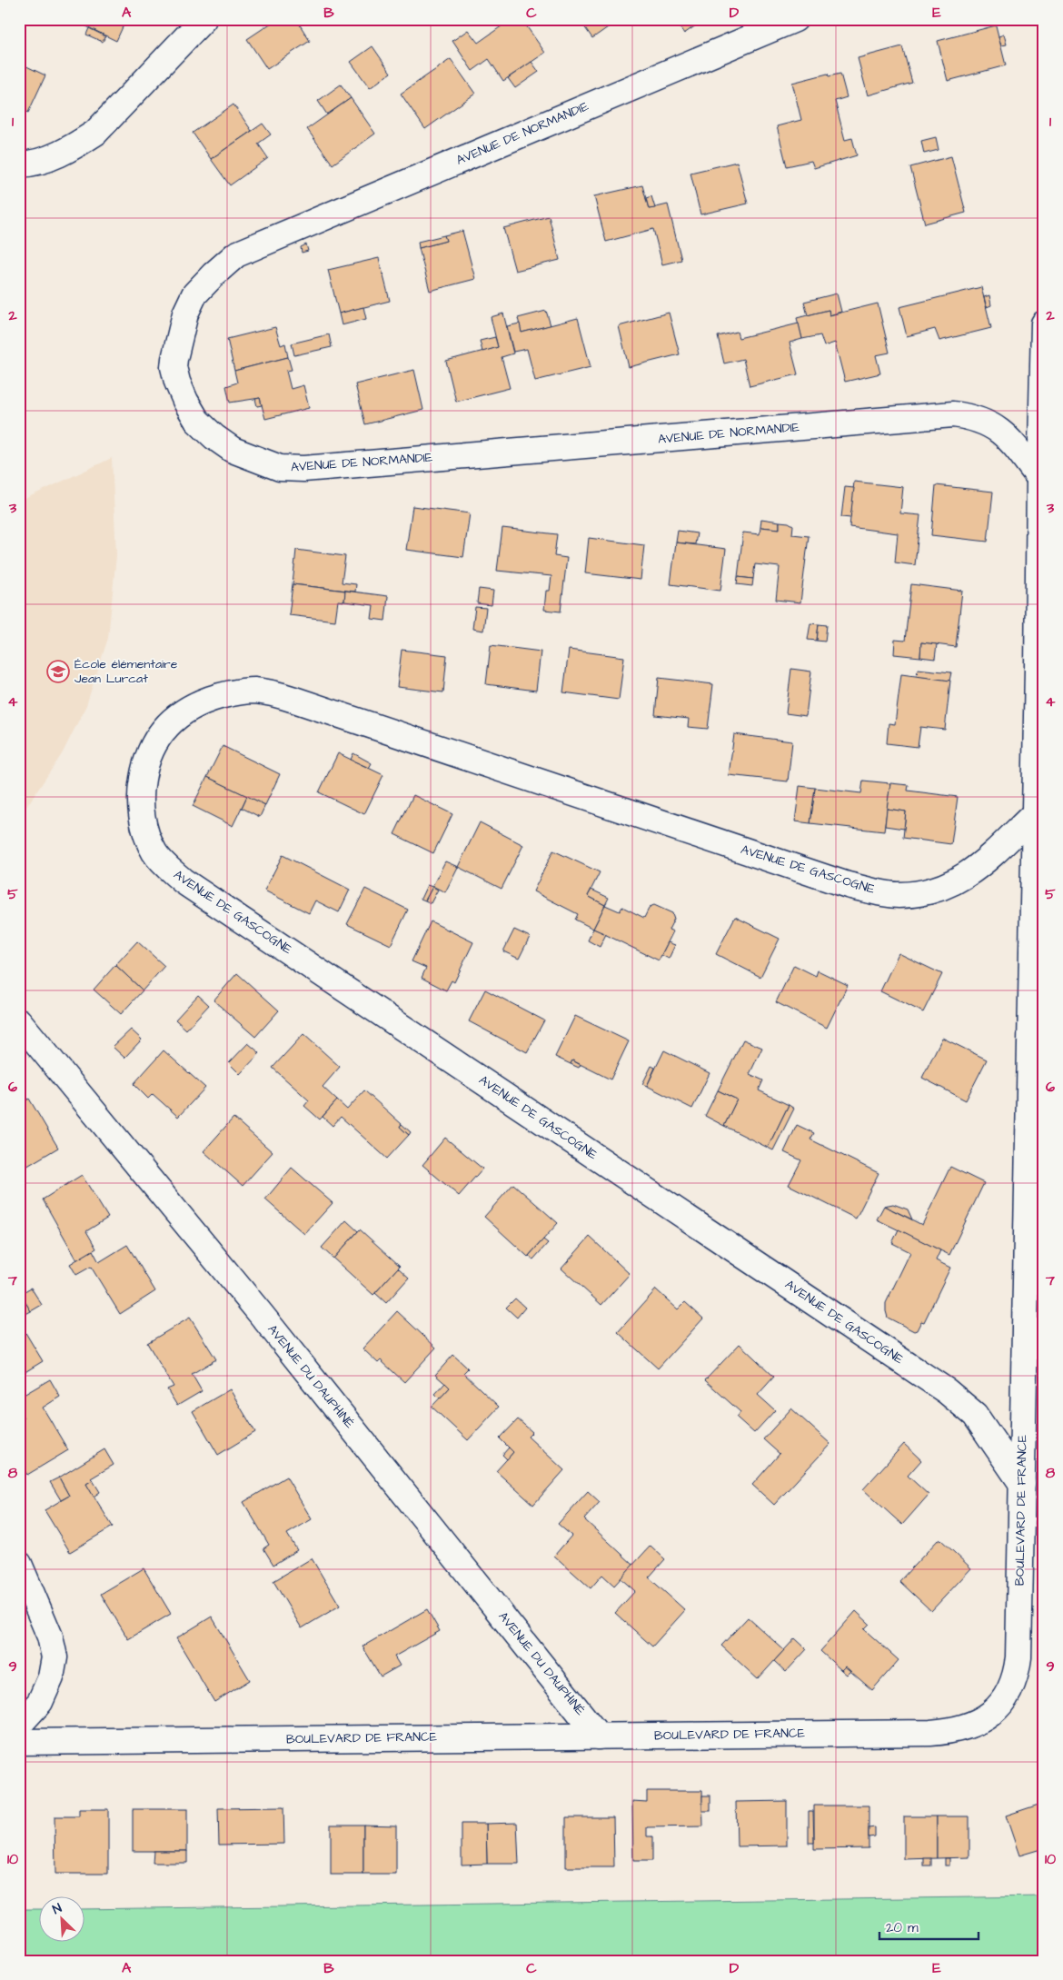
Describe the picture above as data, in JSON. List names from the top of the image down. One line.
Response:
{"streets":{"street":["AVENUE DE NORMANDIE","AVENUE DE GASCOGNE","AVENUE DU DAUPHINÉ","BOULEVARD DE FRANCE"]},"crossings":[["AVENUE DE NORMANDIE","BOULEVARD DE FRANCE"],["AVENUE DE GASCOGNE","BOULEVARD DE FRANCE"],["AVENUE DU DAUPHINÉ","BOULEVARD DE FRANCE"]],"places":{"school or university":["École élémentaire Jean Lurcat"]},"scale_bar":"20 m","north":"top left","grid":{"columns":["A","B","C","D","E"],"rows":["1","2","3","4","5","6","7","8","9","10"]}}
